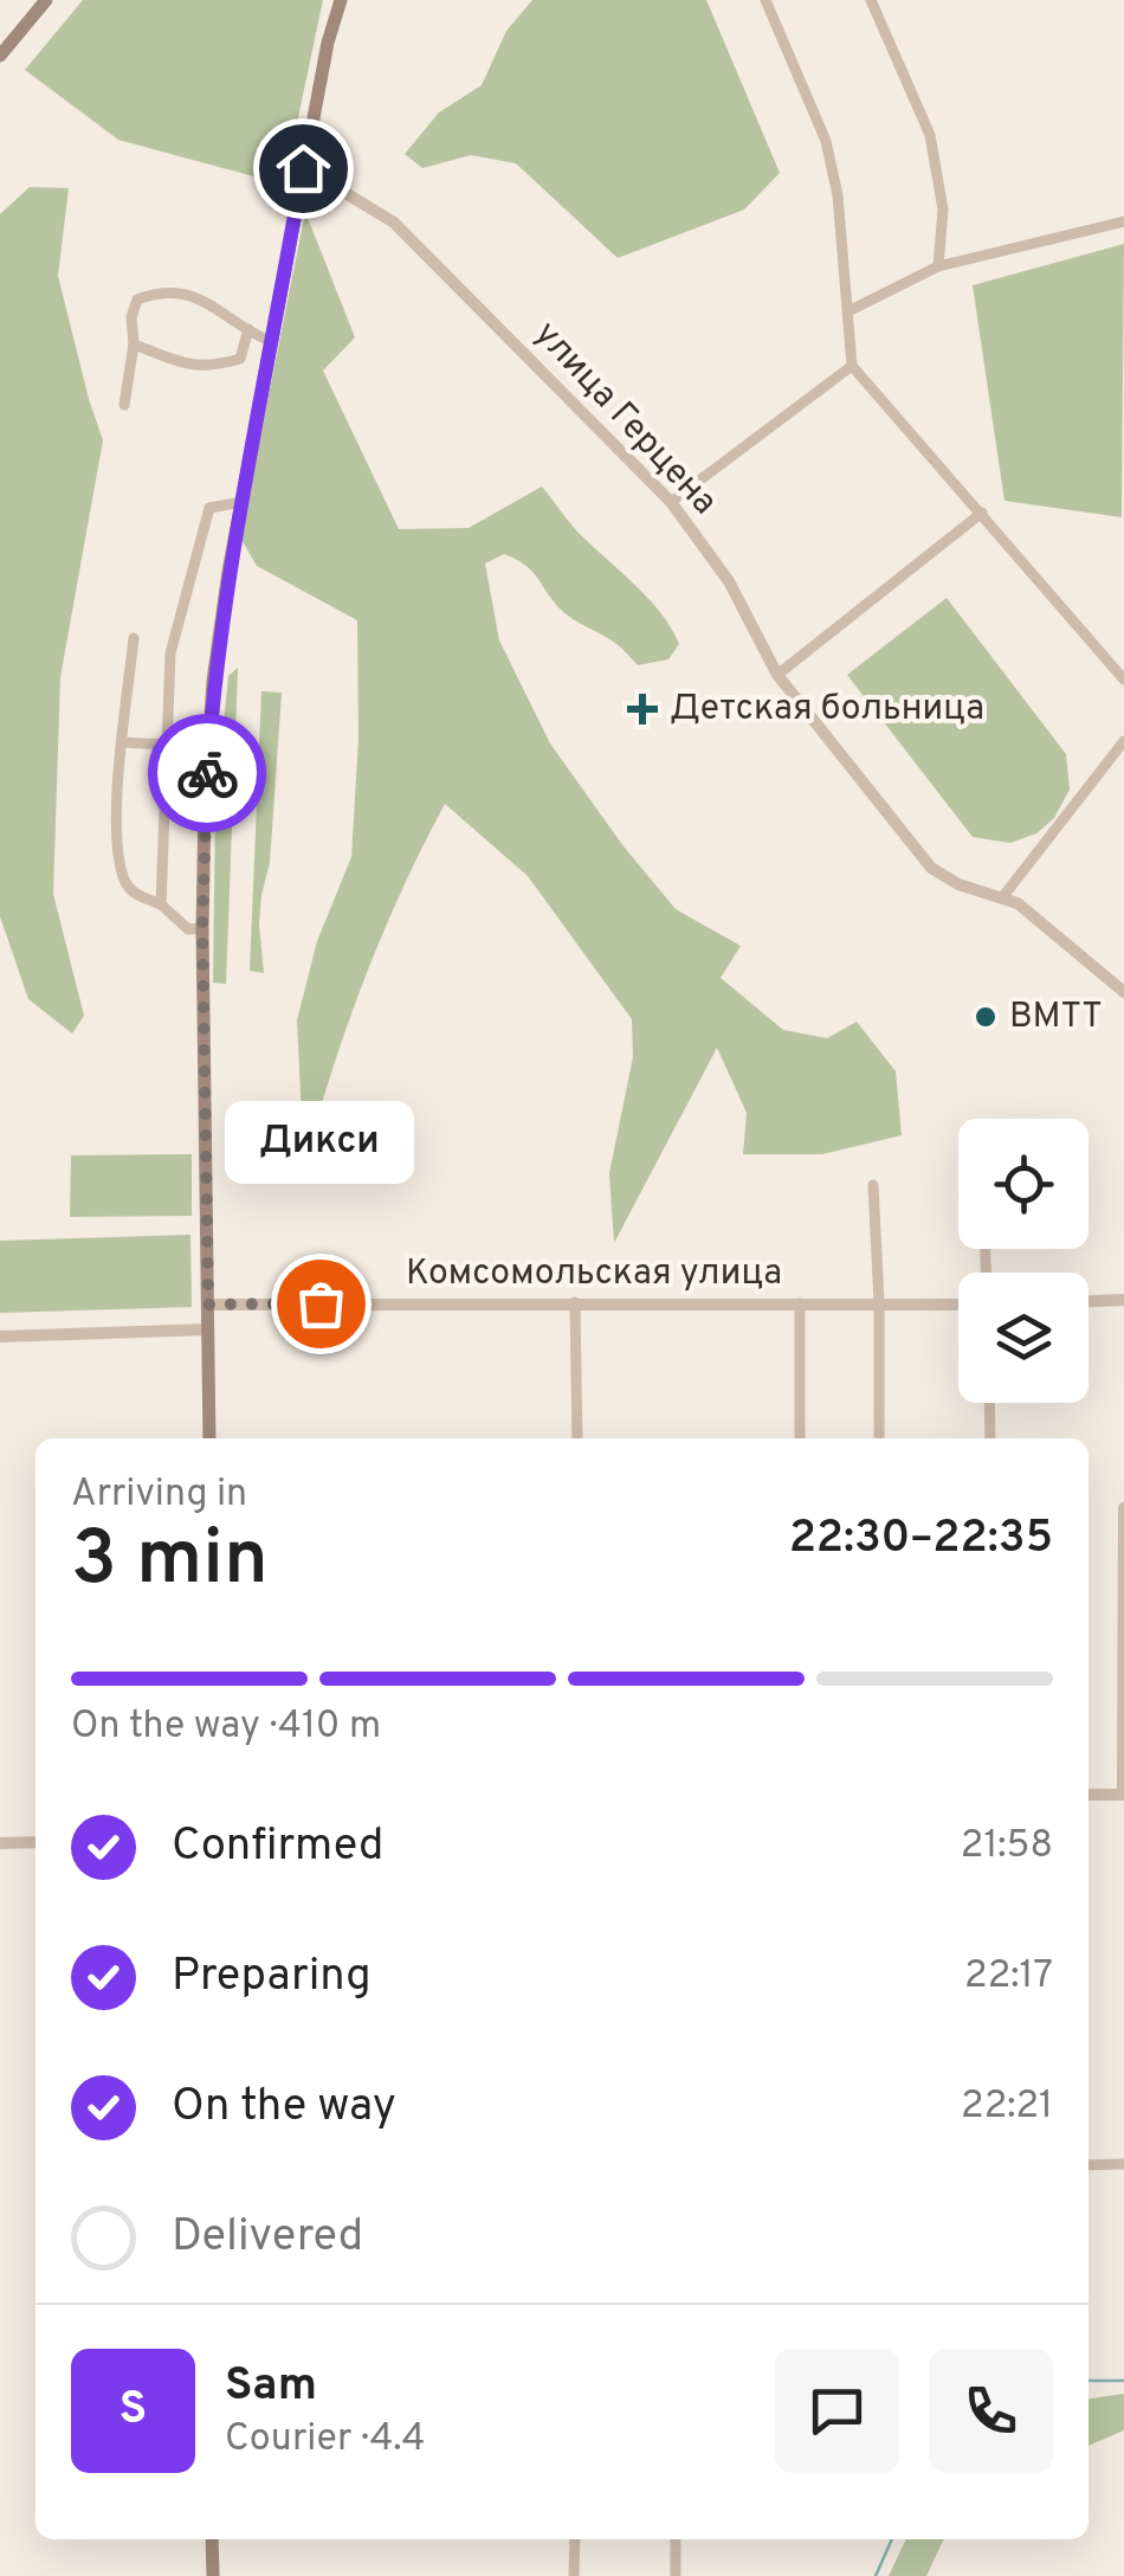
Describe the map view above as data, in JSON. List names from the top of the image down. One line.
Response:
{"streets":{"street":["улица Герцена","Комсомольская улица"]},"places":{"health":["Детская больница"],"other":["ВМТТ","Дикси"]},"page":{"bubble":"Дикси","heading":["3 min","Arriving in","22:30–22:35"],"panel":["Sam","Courier · 4.4"],"bar":"On the way · 410 m","list":[["Confirmed","21:58"],["Preparing","22:17"],["On the way","22:21"],"Delivered"],"round":"S"}}
